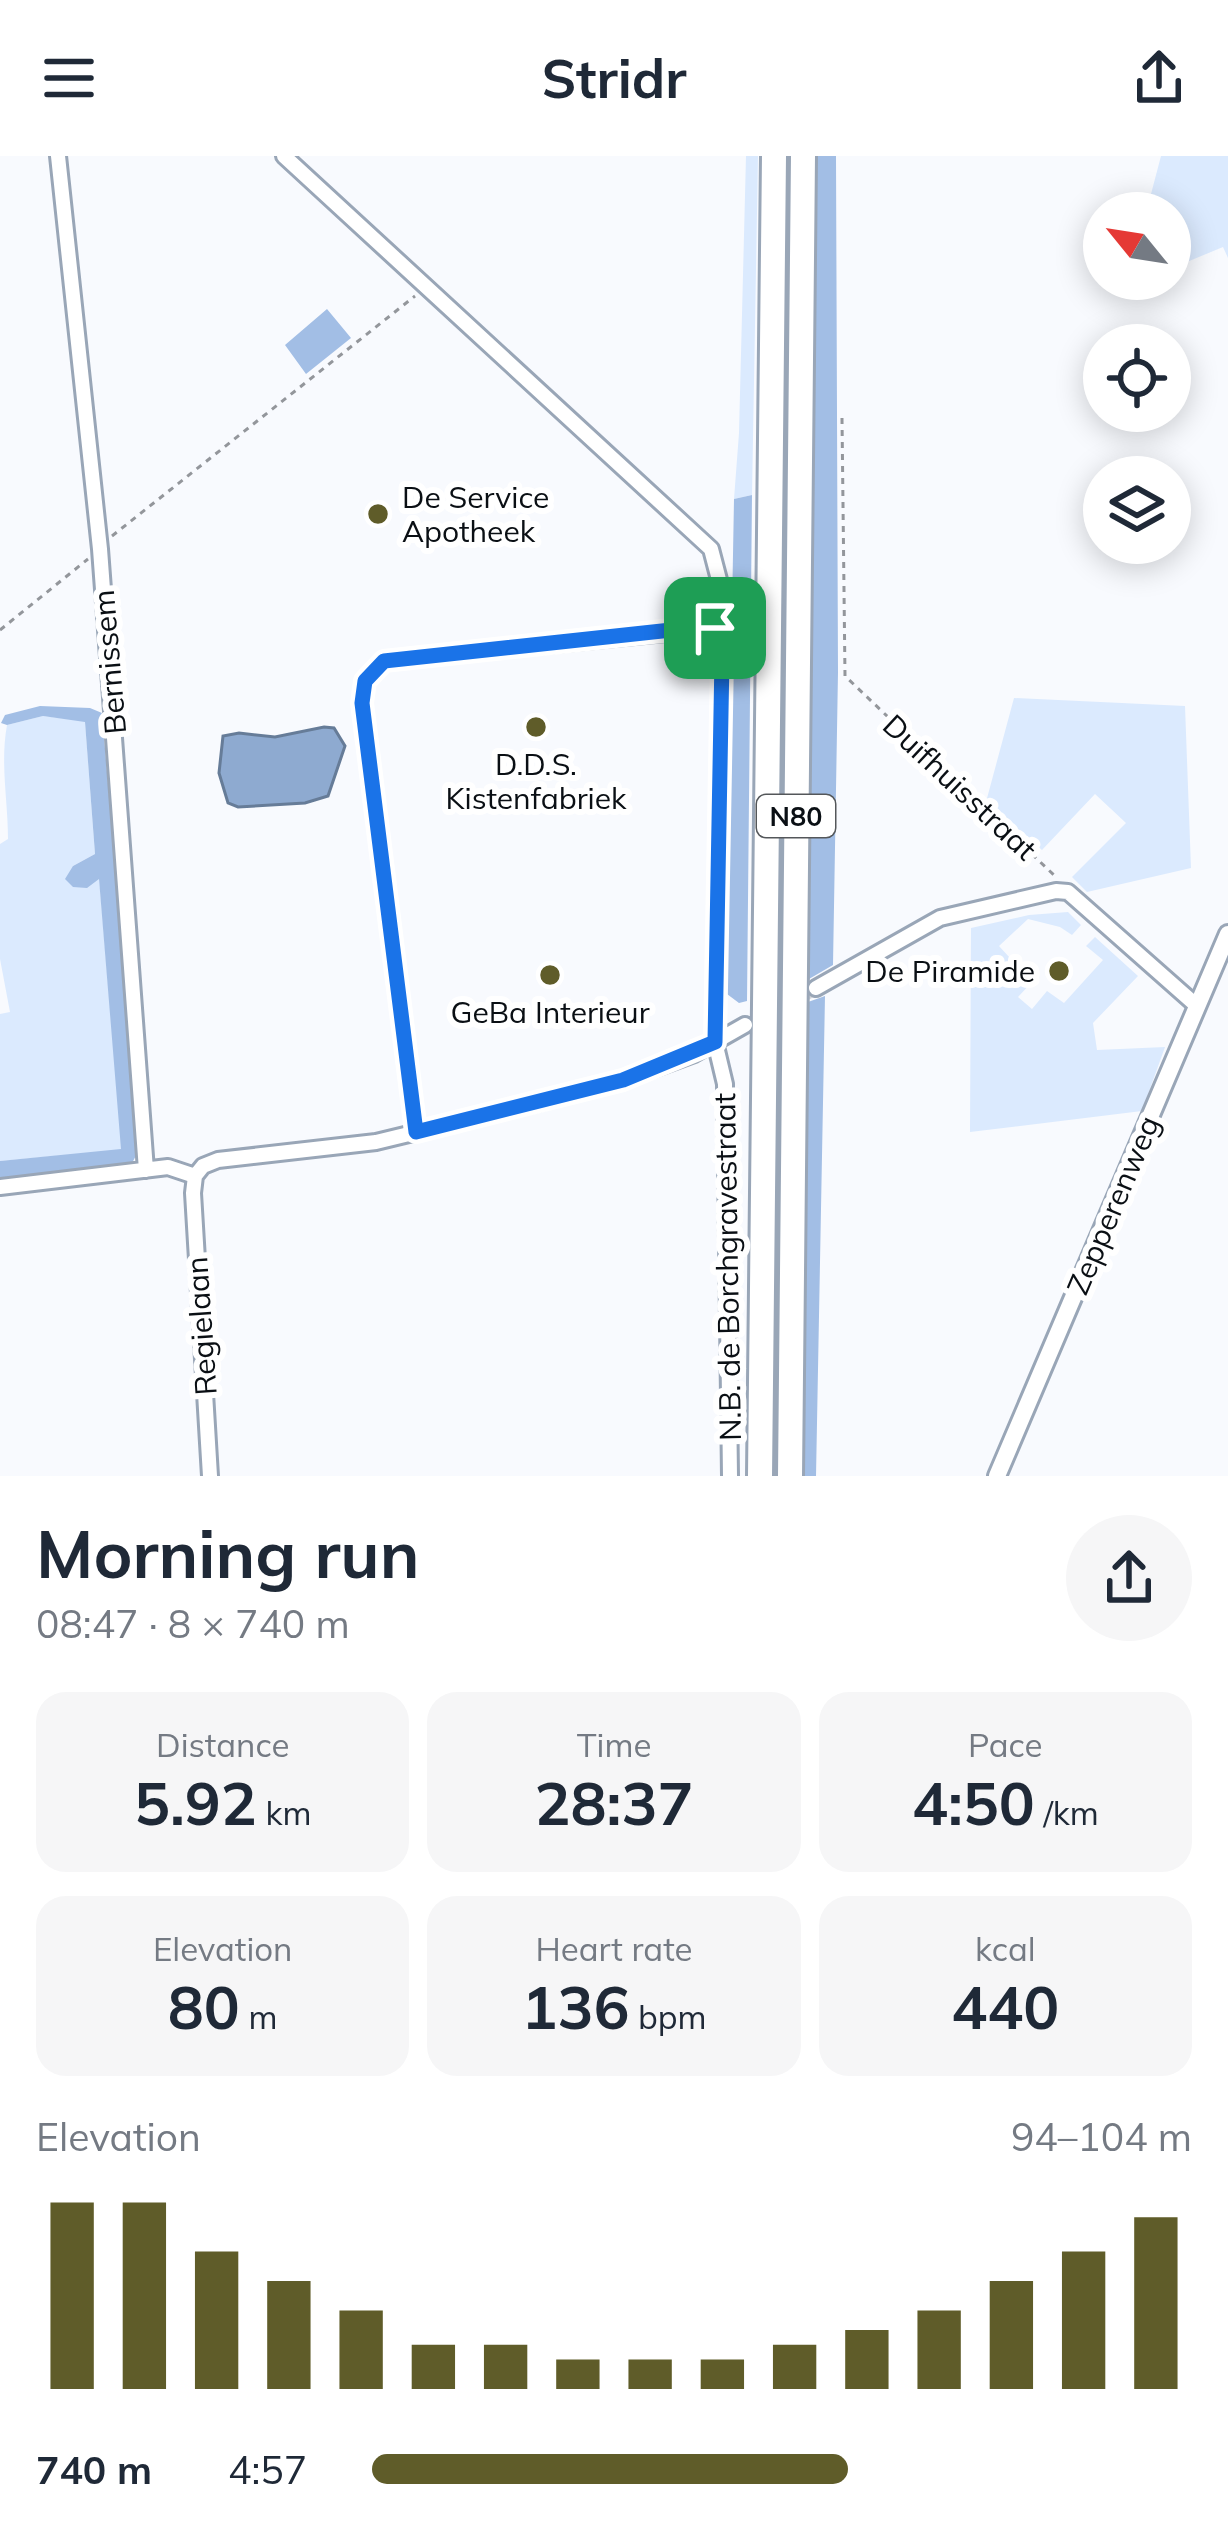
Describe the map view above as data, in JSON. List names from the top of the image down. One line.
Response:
{"streets":{"highway":["N80"],"street":["Bernissem","Duifhuisstraat","Zepperenweg","N.B. de Borchgravestraat","Regielaan"]},"places":["De Service Apotheek","D.D.S. Kistenfabriek","De Piramide","GeBa Interieur"],"north":"top left","page":{"header":"Stridr","heading":["Morning run","08:47 · 8 × 740 m"],"stats":[["Distance","5.92 km"],["Time","28:37"],["Pace","4:50 /km"],["Elevation","80 m"],["Heart rate","136 bpm"],["kcal","440"]],"chart":["Elevation","94–104 m"],"list":[{"name":"740 m","note":"4:57"}]}}
